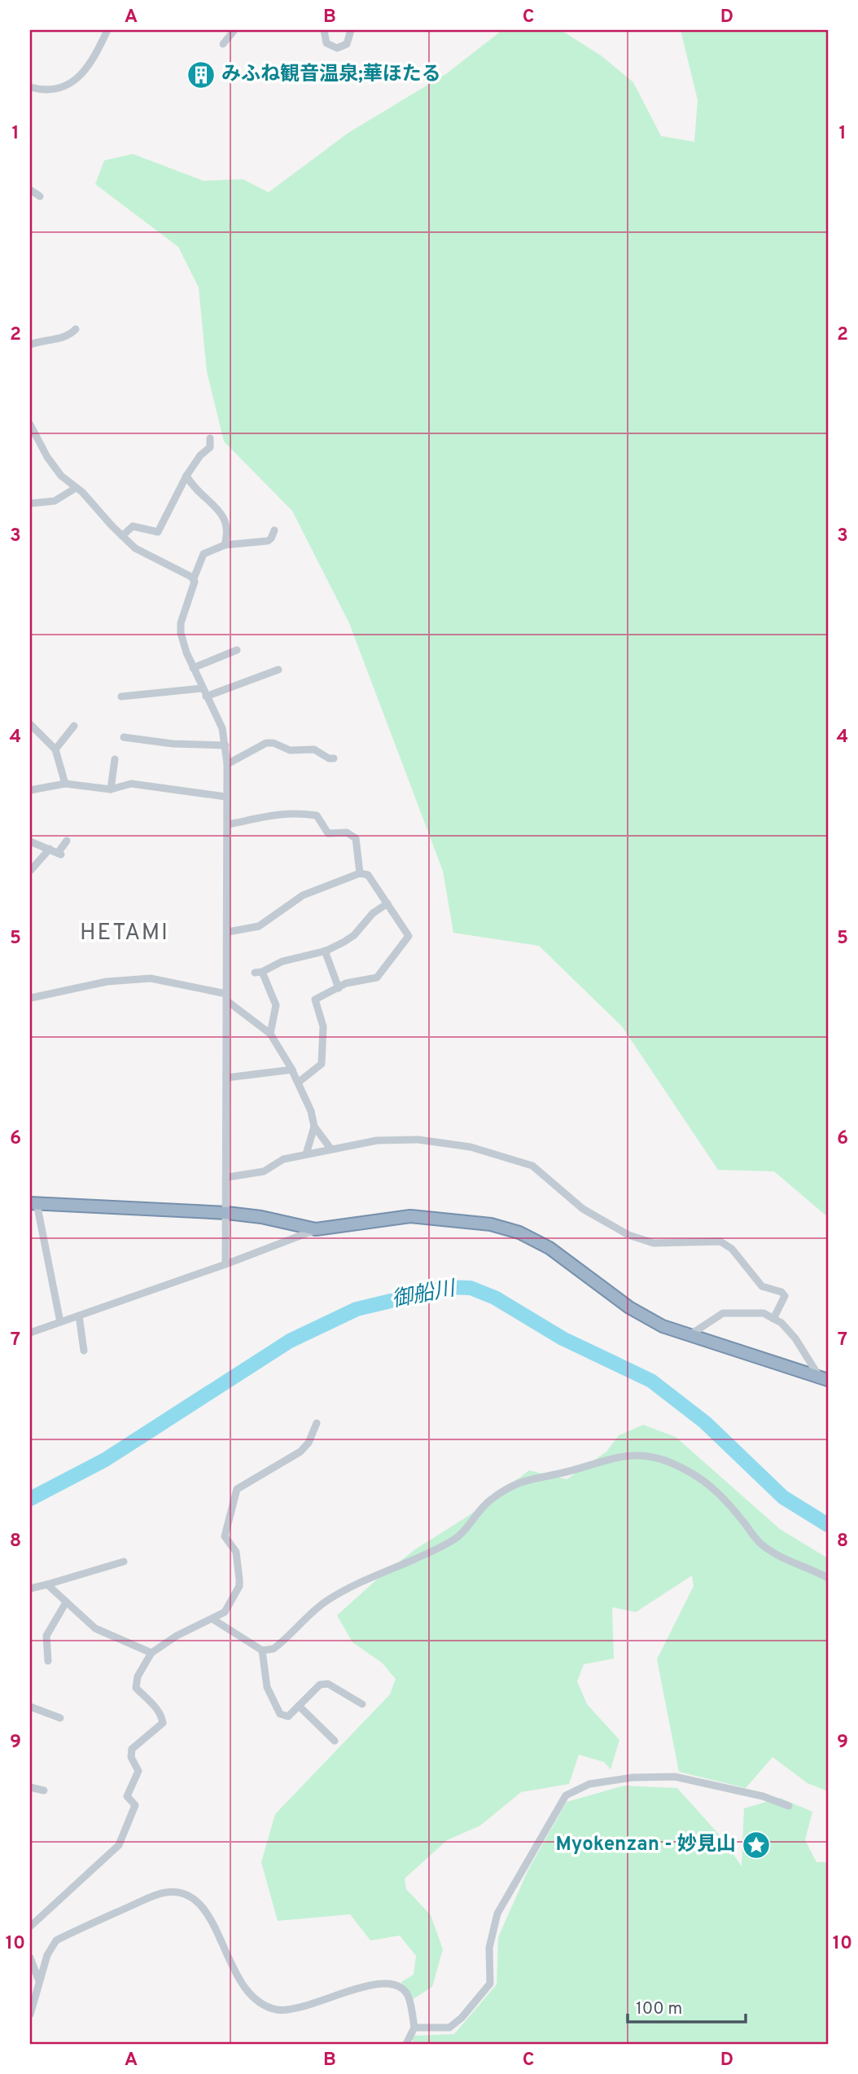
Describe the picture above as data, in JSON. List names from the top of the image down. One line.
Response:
{"districts":["HETAMI"],"water":["御船川"],"places":{"building":["みふね観音温泉;華ほたる"],"place":["Myokenzan - 妙見山"]},"scale_bar":"100 m","grid":{"columns":["A","B","C","D"],"rows":["1","2","3","4","5","6","7","8","9","10"]}}
